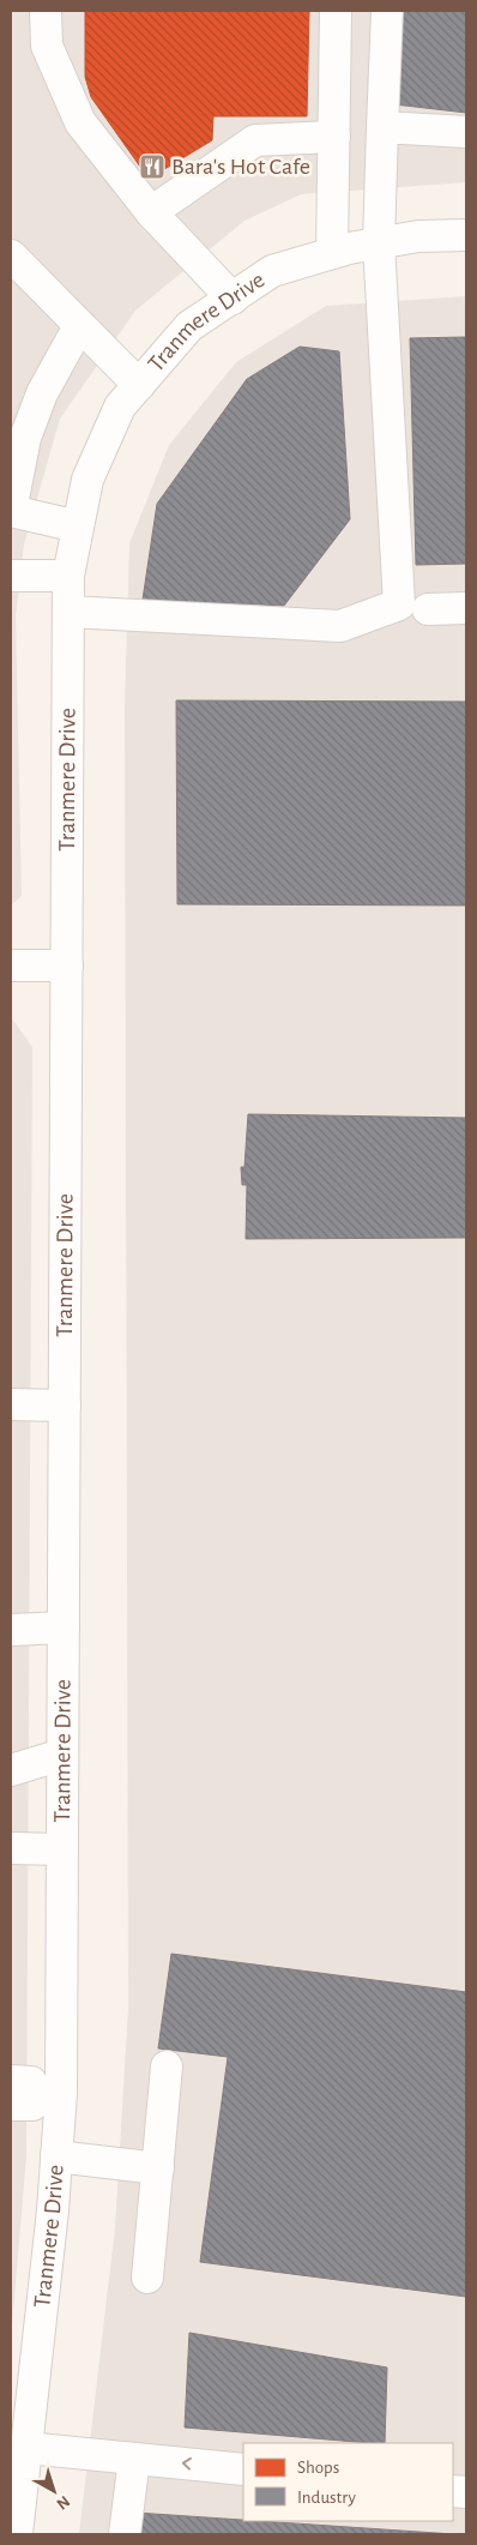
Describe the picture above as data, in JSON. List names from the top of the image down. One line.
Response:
{"streets":{"street":["Tranmere Drive"]},"places":{"restaurant":["Bara's Hot Cafe"]},"legend":["Shops","Industry"],"north":"bottom right"}
